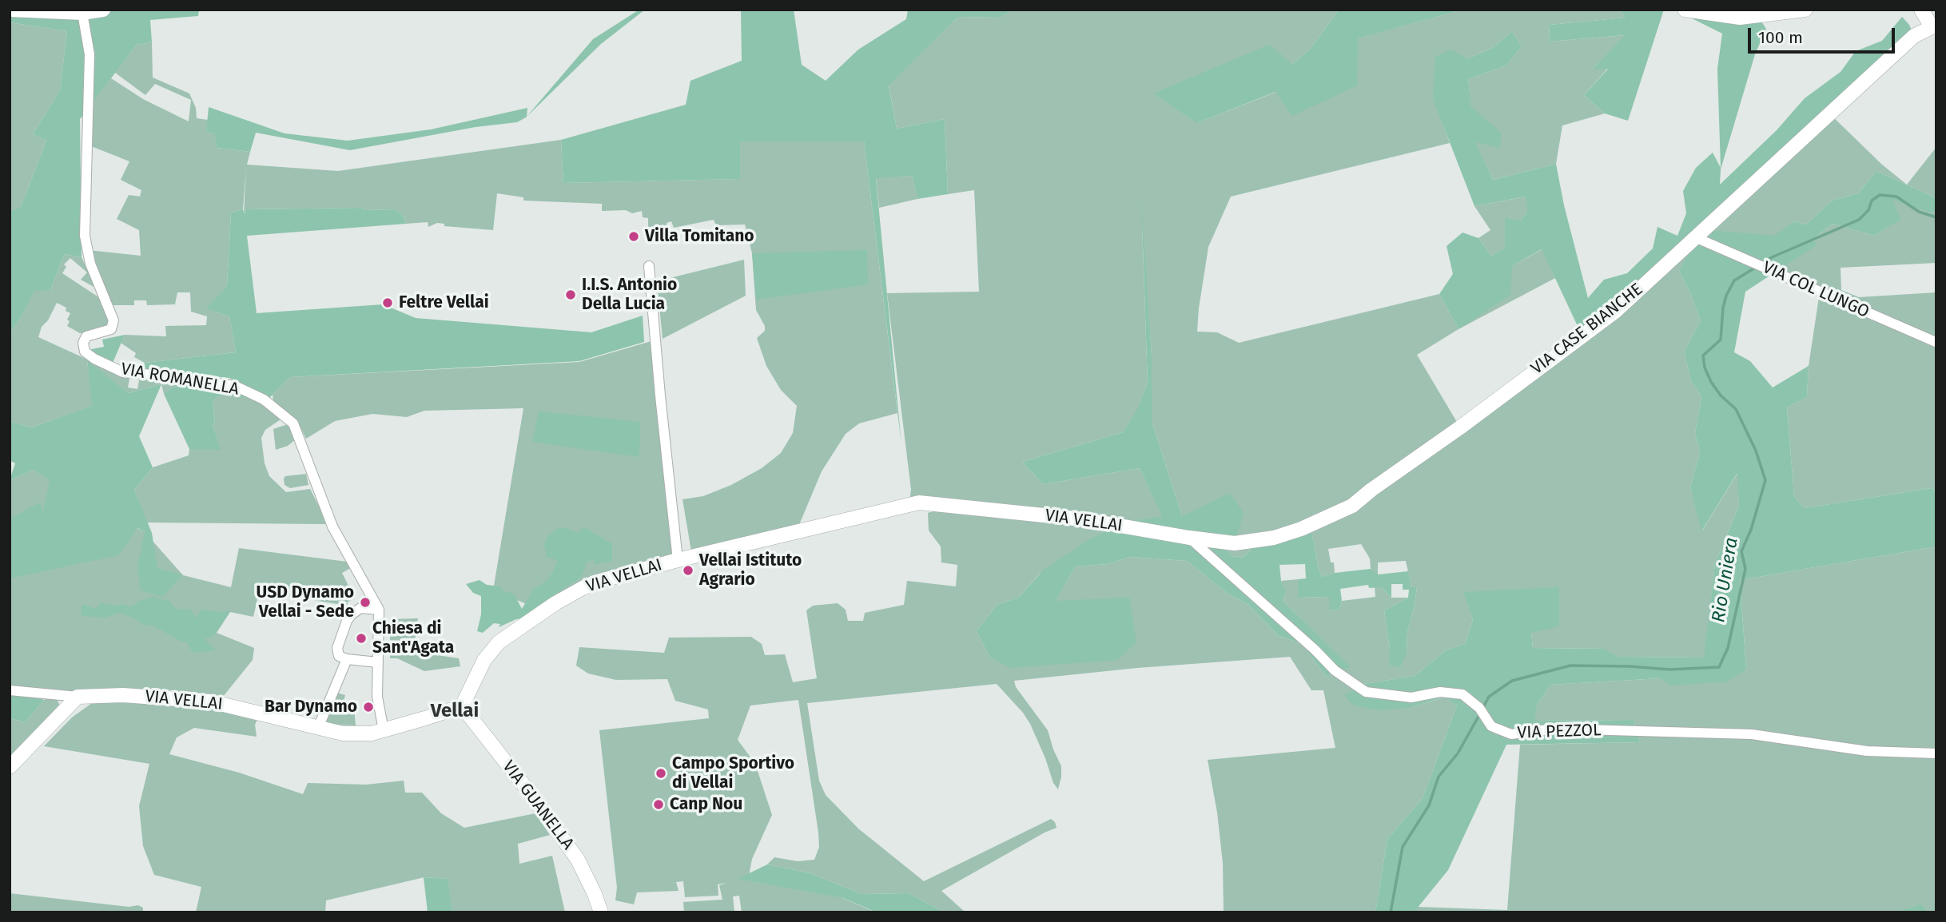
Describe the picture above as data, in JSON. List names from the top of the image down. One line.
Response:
{"streets":{"street":["VIA COL LUNGO","VIA CASE BIANCHE","VIA ROMANELLA","VIA VELLAI","VIA PEZZOL","VIA GUANELLA"]},"crossings":[["VIA COL LUNGO","VIA CASE BIANCHE"],["VIA CASE BIANCHE","VIA VELLAI"],["VIA CASE BIANCHE","VIA PEZZOL"],["VIA VELLAI","VIA PEZZOL"],["VIA VELLAI","VIA GUANELLA"]],"districts":["Vellai"],"water":["Rio Uniera"],"places":["Villa Tomitano","I.I.S. Antonio Della Lucia","Feltre Vellai","Vellai Istituto Agrario","USD Dynamo Vellai - Sede","Chiesa di Sant'Agata","Bar Dynamo","Campo Sportivo di Vellai","Canp Nou"],"scale_bar":"100 m"}
